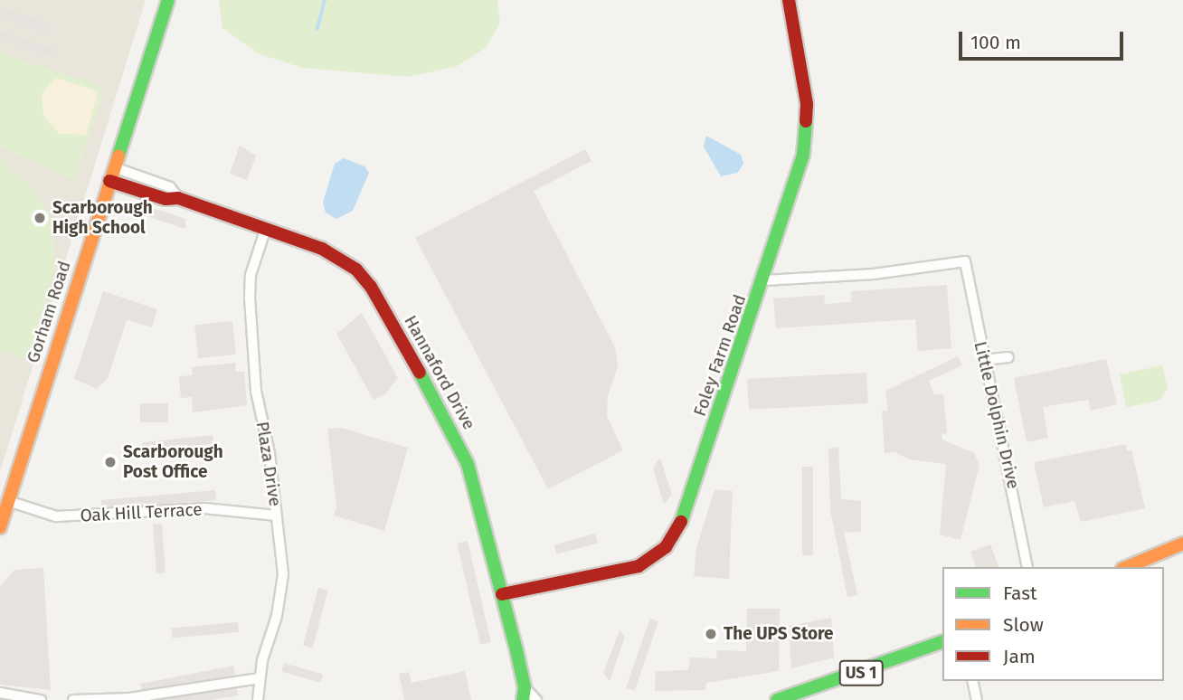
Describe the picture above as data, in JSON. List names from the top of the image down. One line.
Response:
{"streets":{"street":["Gorham Road","Foley Farm Road","Hannaford Drive","Little Dolphin Drive","Plaza Drive","Oak Hill Terrace","US 1"]},"crossings":[["Gorham Road","Hannaford Drive"],["Gorham Road","Oak Hill Terrace"],["Foley Farm Road","Hannaford Drive"],["Foley Farm Road","Little Dolphin Drive"],["Hannaford Drive","Plaza Drive"],["Plaza Drive","Oak Hill Terrace"]],"places":["Scarborough High School","Scarborough Post Office","The UPS Store"],"legend":["Fast","Slow","Jam"],"scale_bar":"100 m"}
